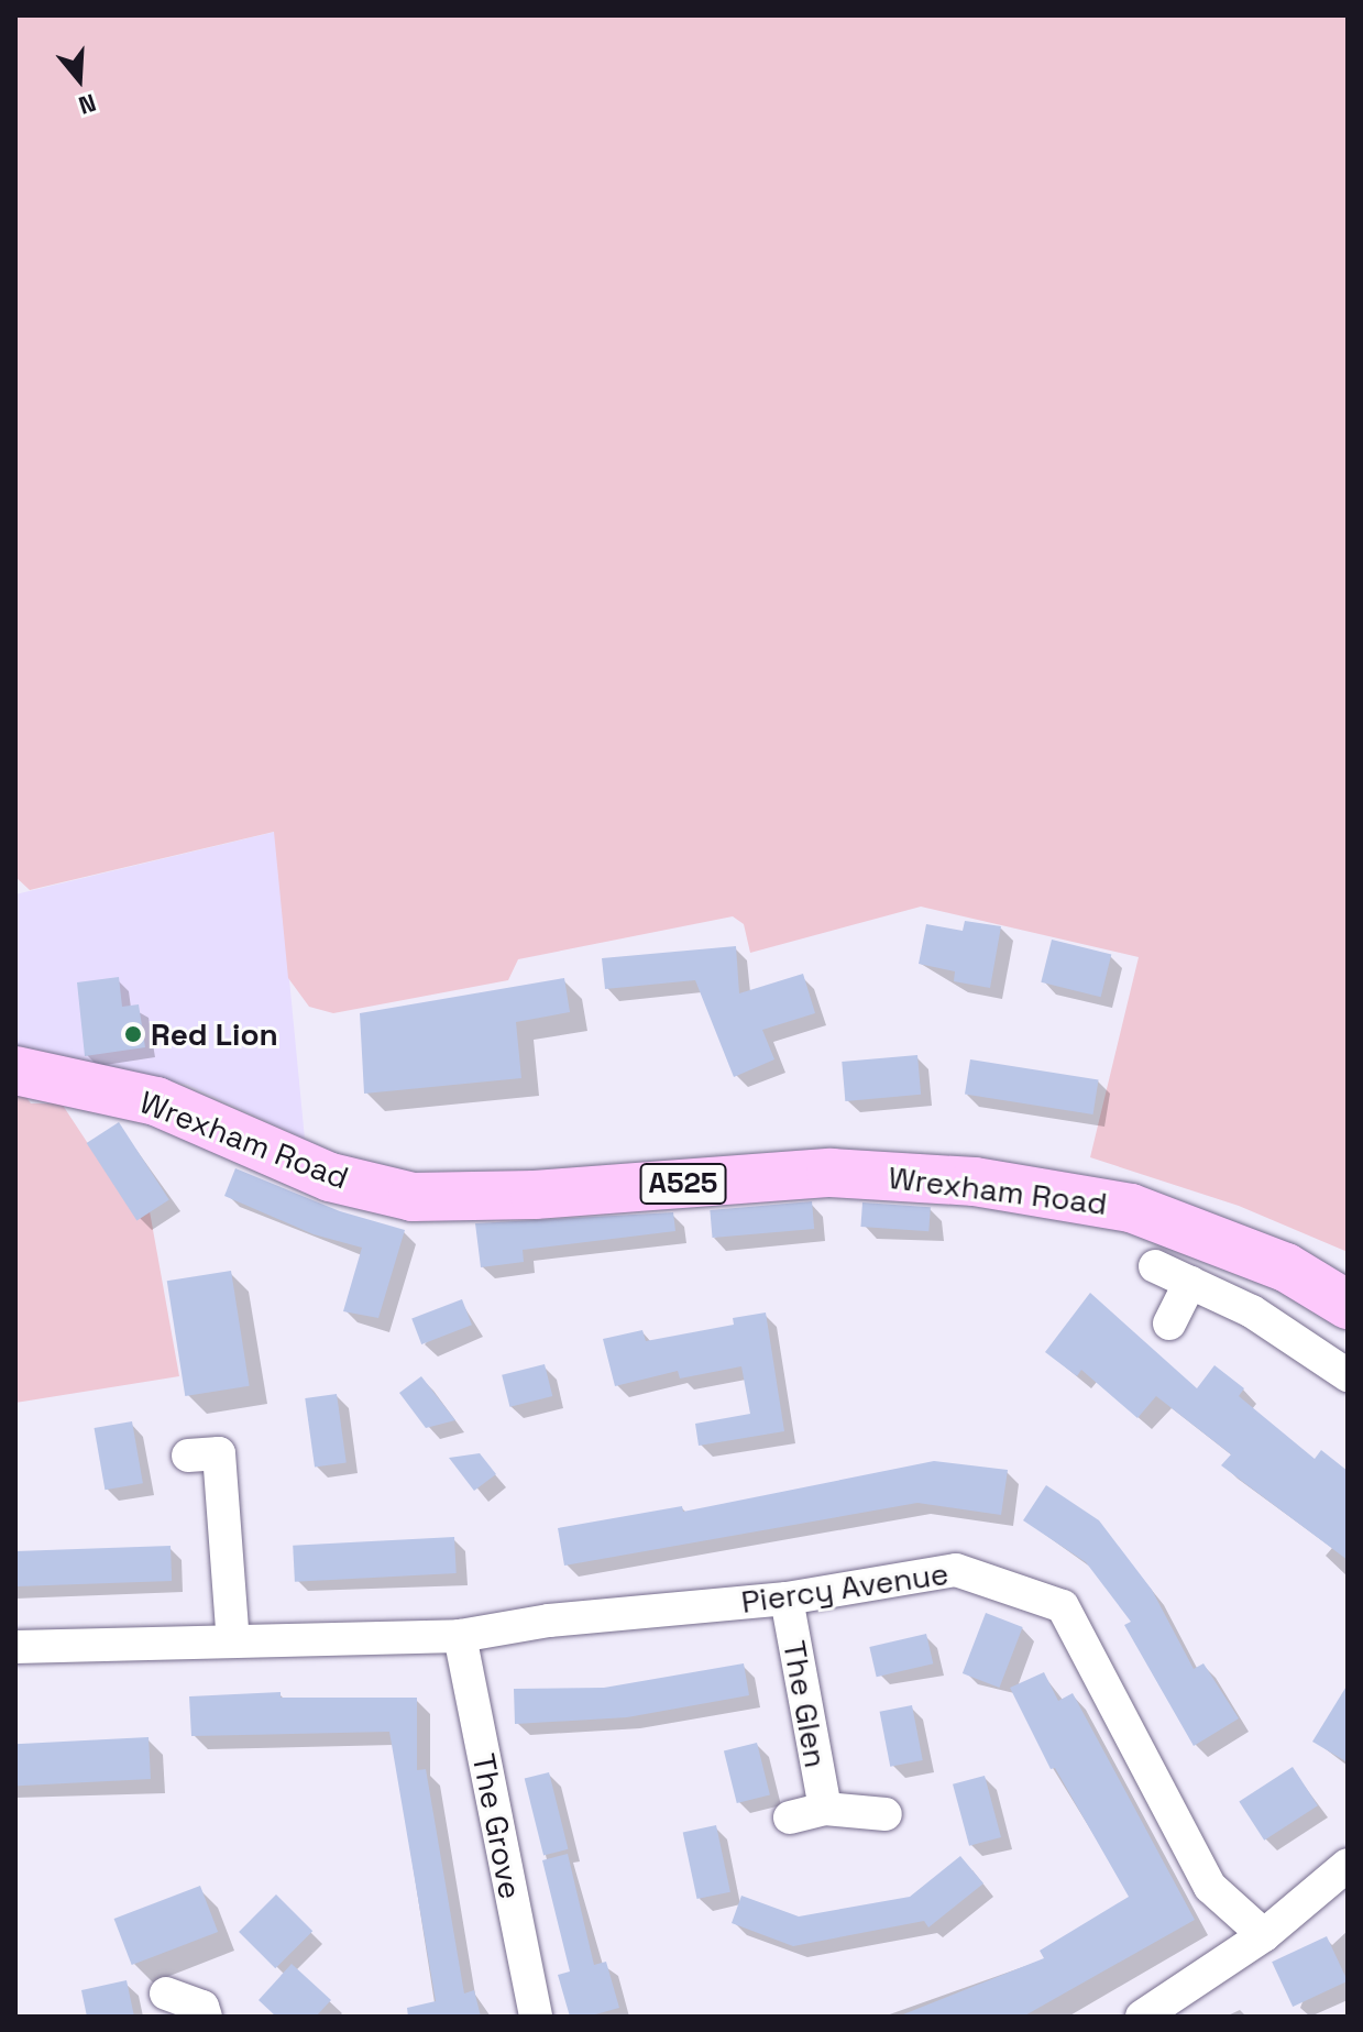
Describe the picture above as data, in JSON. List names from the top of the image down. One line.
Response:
{"streets":{"main road":["Wrexham Road","A525"],"street":["Piercy Avenue","The Glen","The Grove"]},"crossings":[["Piercy Avenue","The Glen"],["Piercy Avenue","The Grove"]],"places":["Red Lion"],"north":"bottom"}
